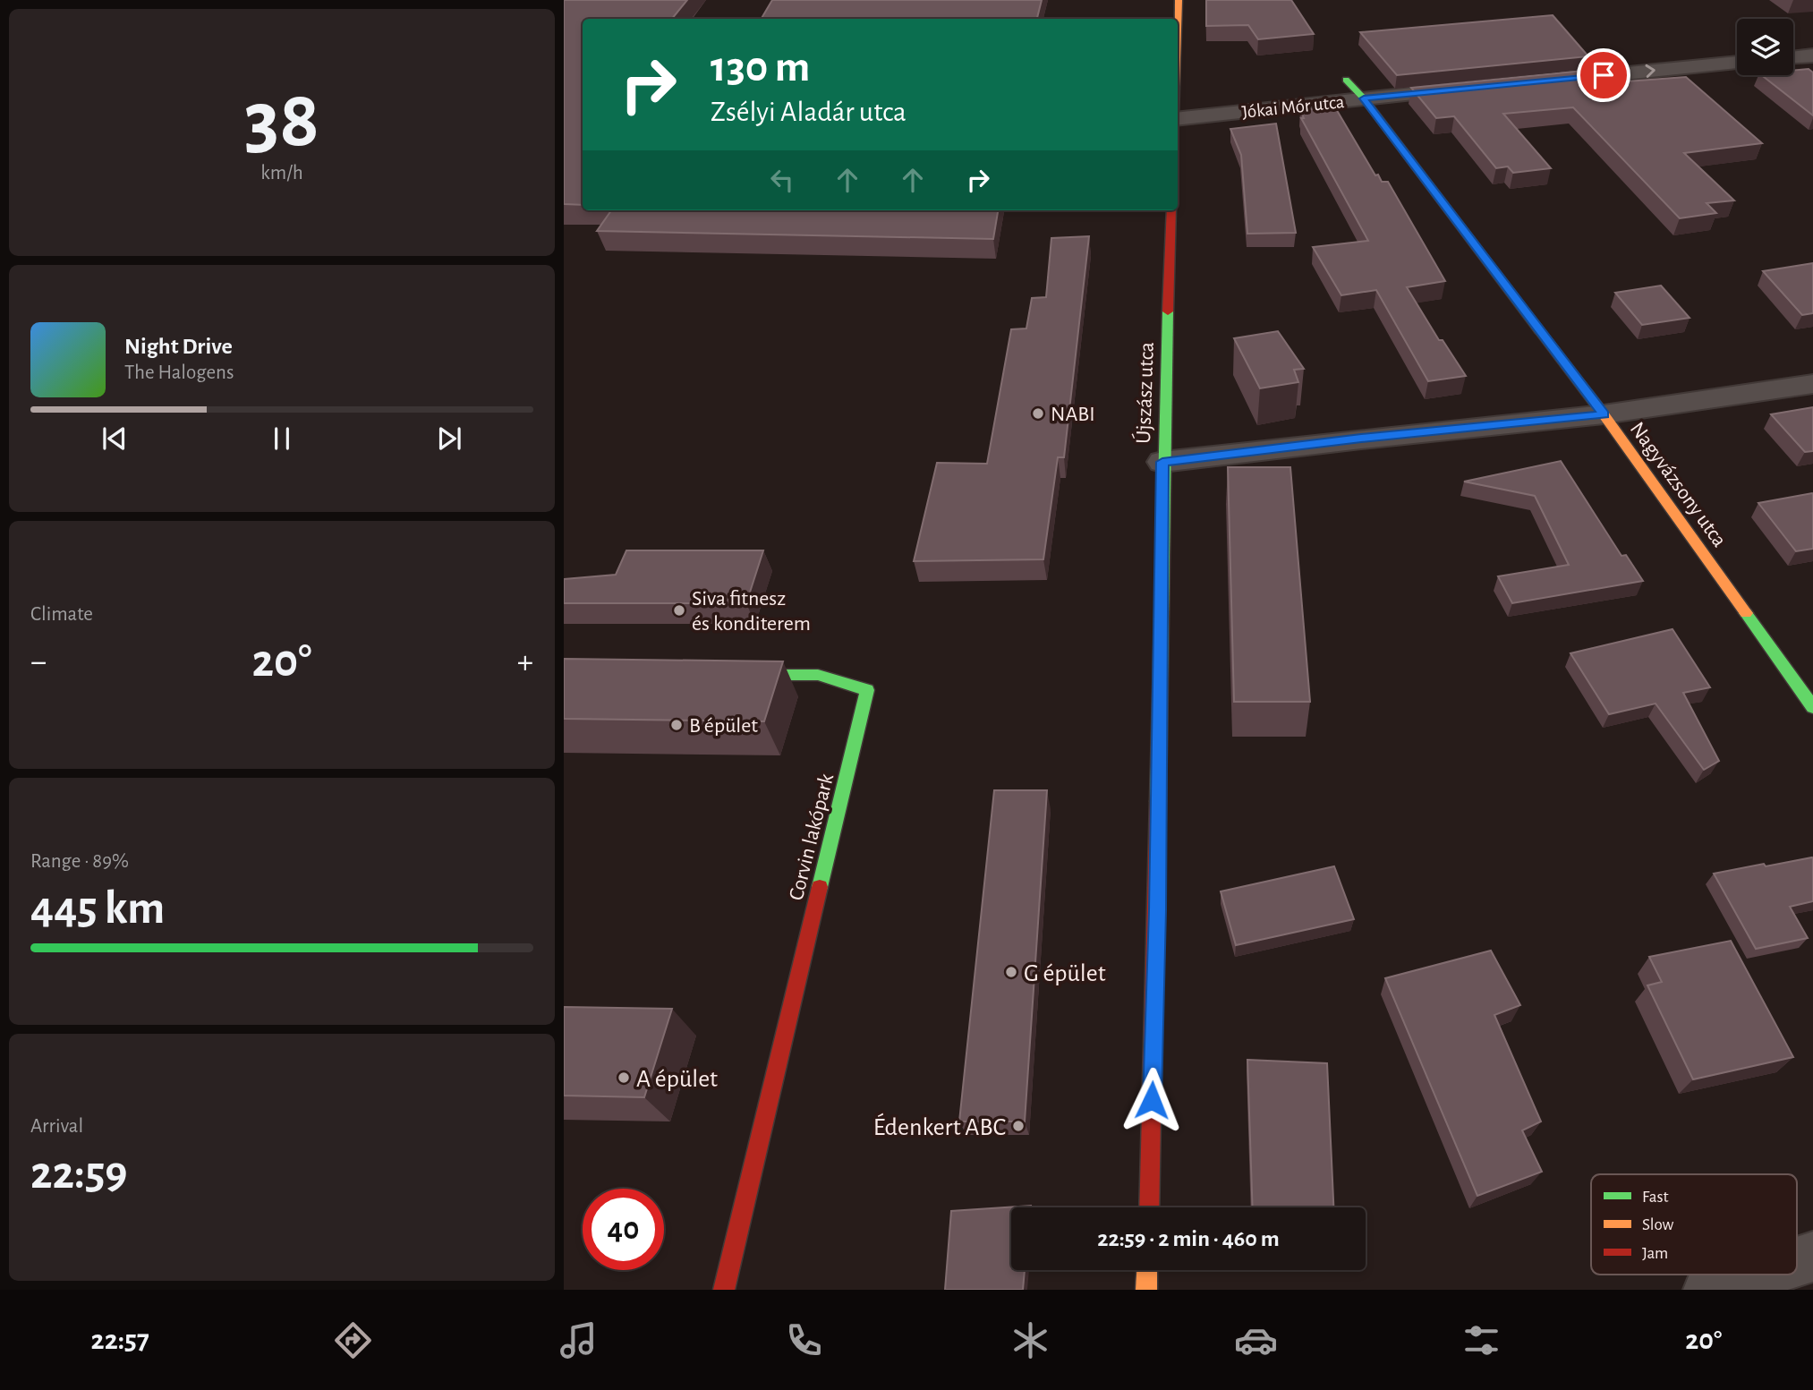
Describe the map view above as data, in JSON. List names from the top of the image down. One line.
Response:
{"streets":{"street":["Jókai Mór utca","Újszász utca","Nagyvázsony utca","Corvin lakópark"]},"crossings":[["Jókai Mór utca","Nagyvázsony utca"]],"places":["NABI","Siva fitnesz és konditerem","B épület","G épület","A épület","Édenkert ABC"],"legend":["Fast","Slow","Jam"],"page":{"tile":[["38","km/h"],"Climate",["Range · 89%","445 km"],["Arrival","22:59"]],"turn":["130 m","Zsélyi Aladár utca"],"song":["Night Drive","The Halogens"],"heat":["−","20°","+"],"limit":"40","trip":"22:59 · 2 min · 460 m","tabs":["22:57","20°"]}}
